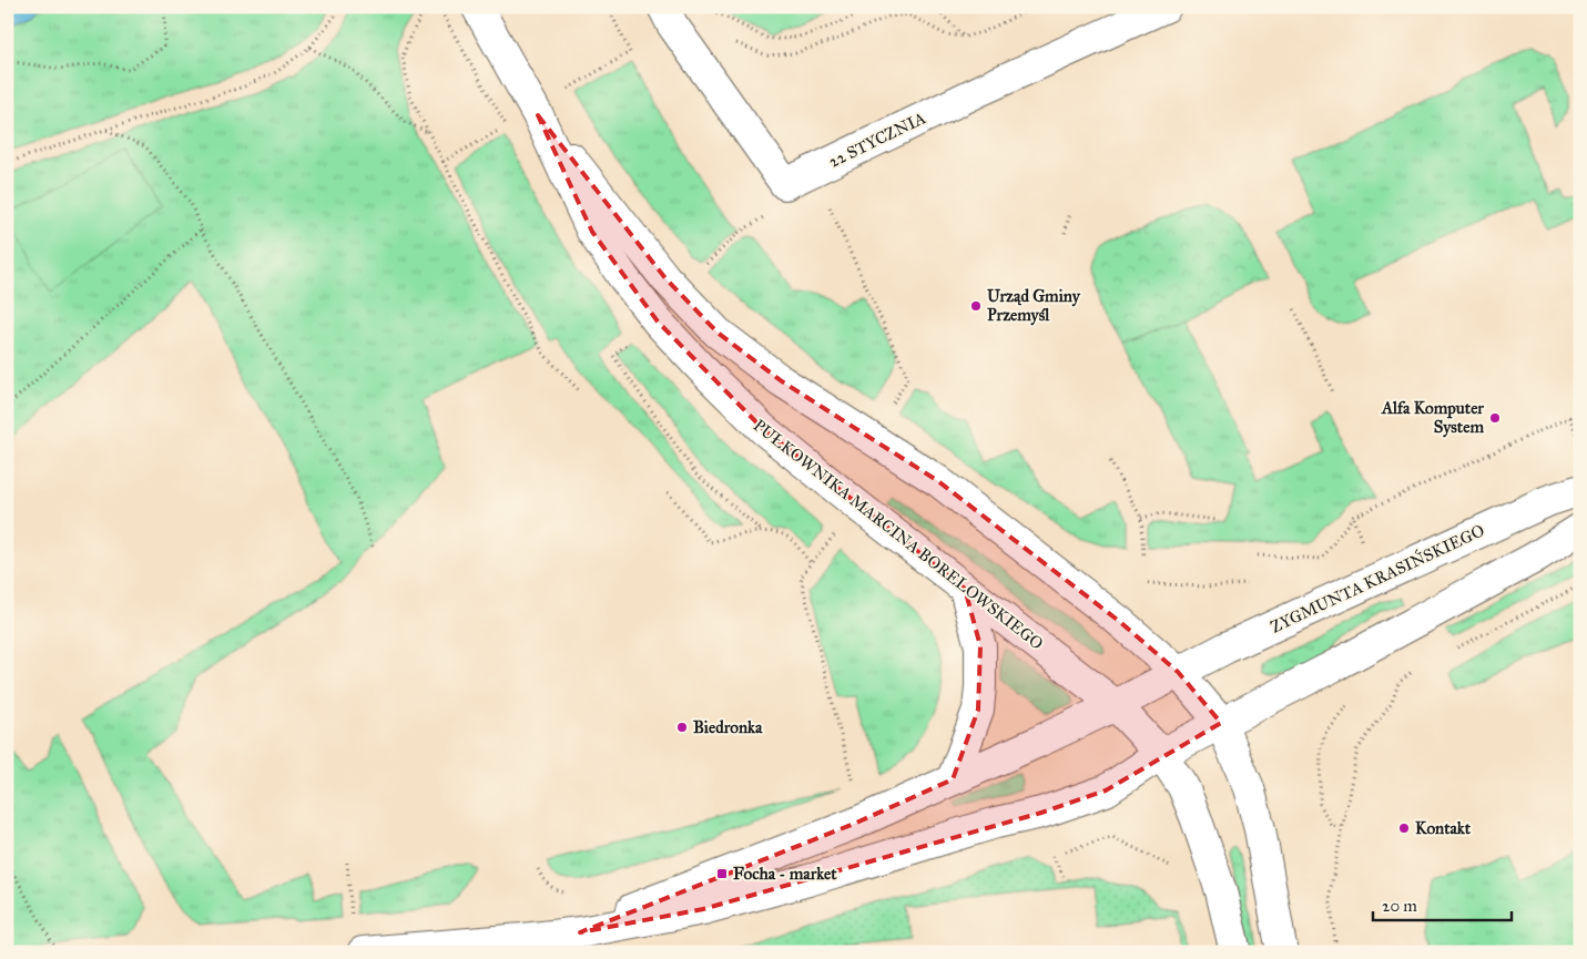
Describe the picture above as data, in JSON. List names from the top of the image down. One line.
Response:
{"streets":{"main road":["22 STYCZNIA","PUŁKOWNIKA MARCINA BORELOWSKIEGO","ZYGMUNTA KRASIŃSKIEGO"]},"crossings":[["PUŁKOWNIKA MARCINA BORELOWSKIEGO","ZYGMUNTA KRASIŃSKIEGO"]],"places":{"other":["Urząd Gminy Przemyśl","Alfa Komputer System","Biedronka","Kontakt"],"transit":["Focha - market"]},"scale_bar":"20 m"}
